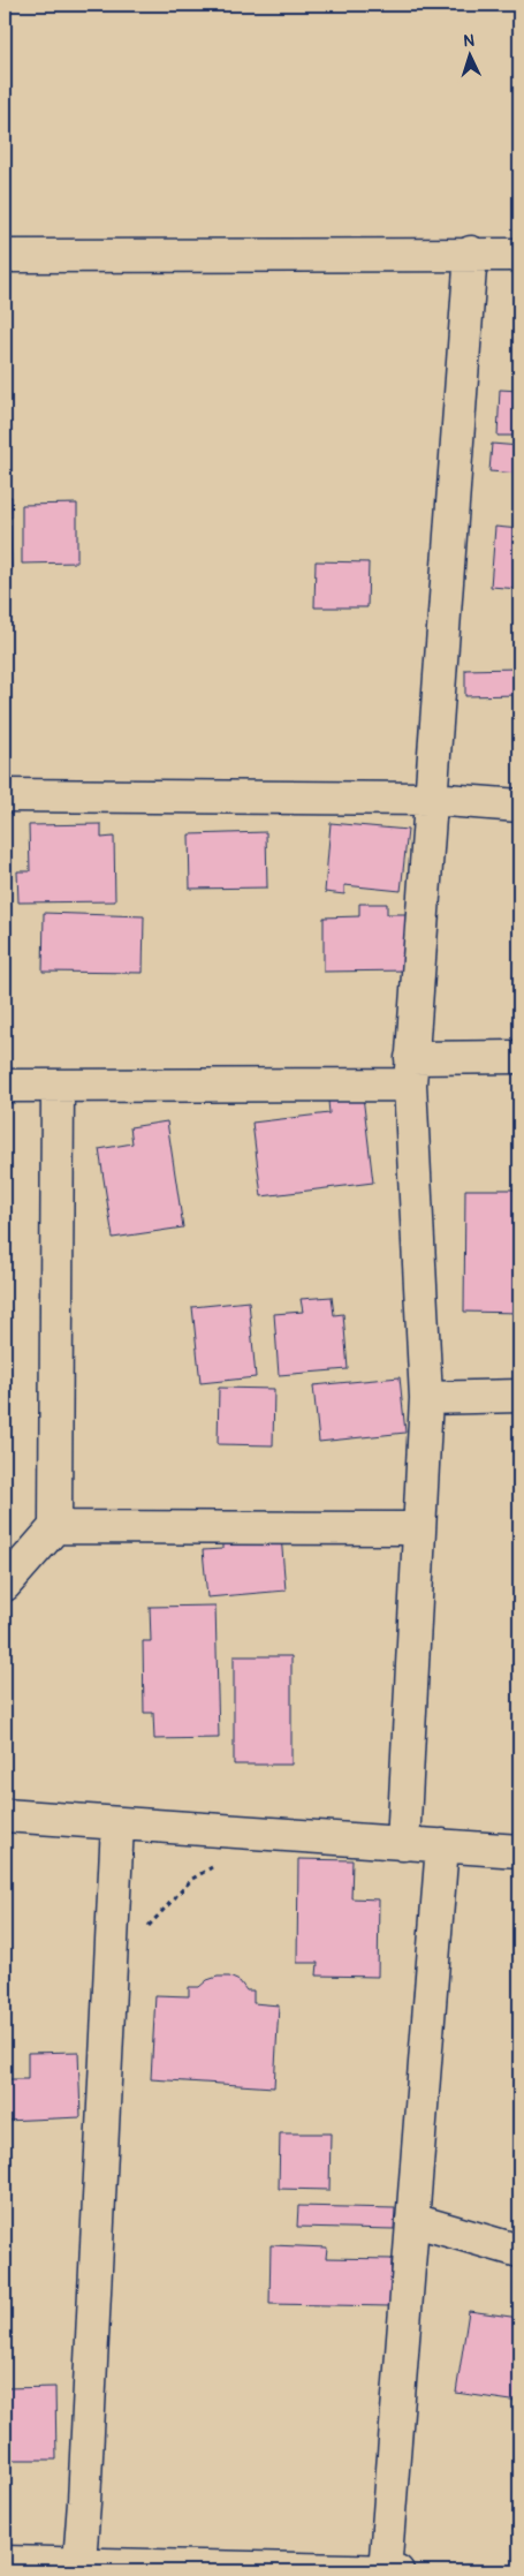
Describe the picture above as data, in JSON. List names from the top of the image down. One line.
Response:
{"north":"top"}
